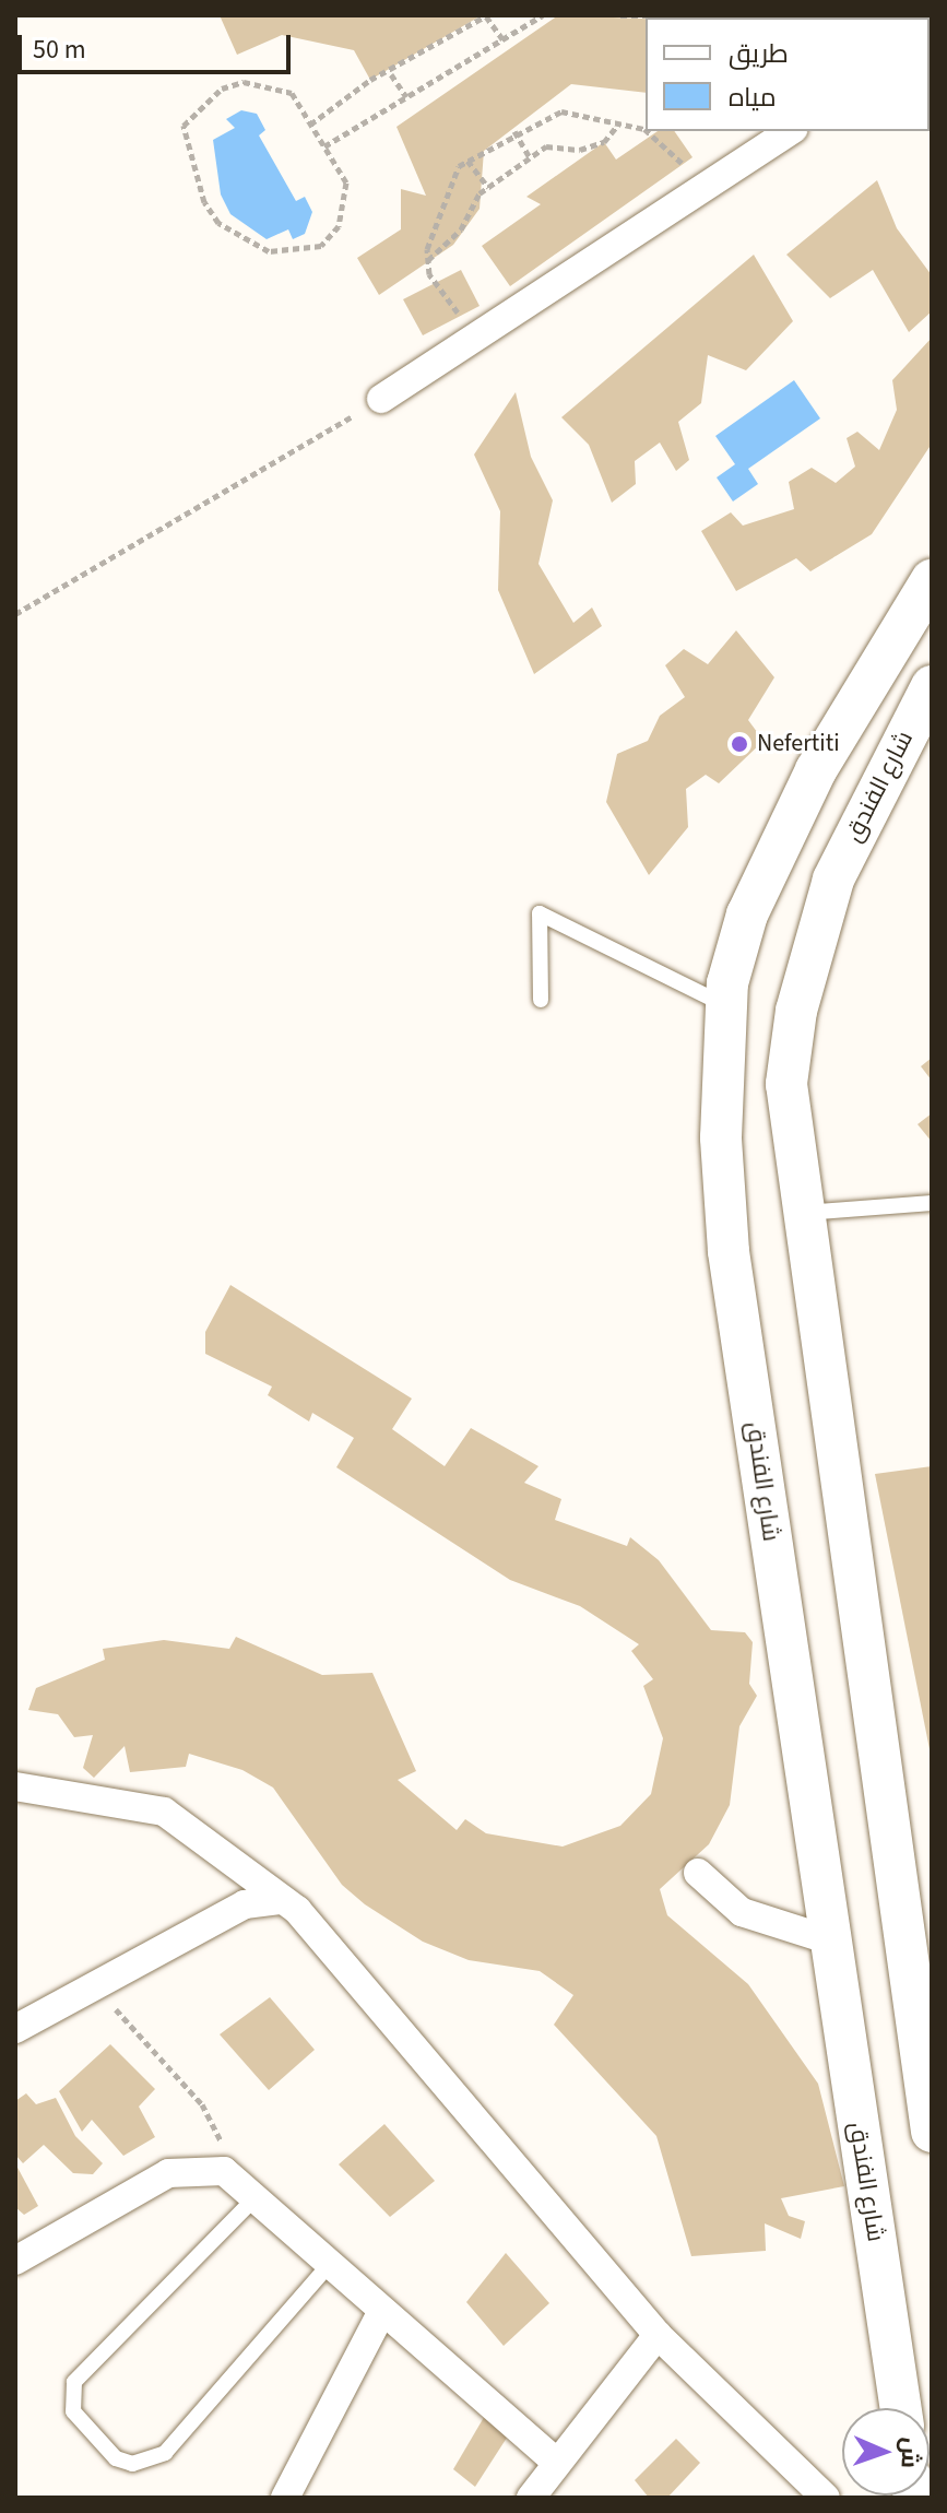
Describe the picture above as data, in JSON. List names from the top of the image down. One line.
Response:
{"streets":{"street":["شارع الفندق"]},"places":["Nefertiti"],"legend":["طريق","مياه"],"scale_bar":"50 m","north":"right"}
